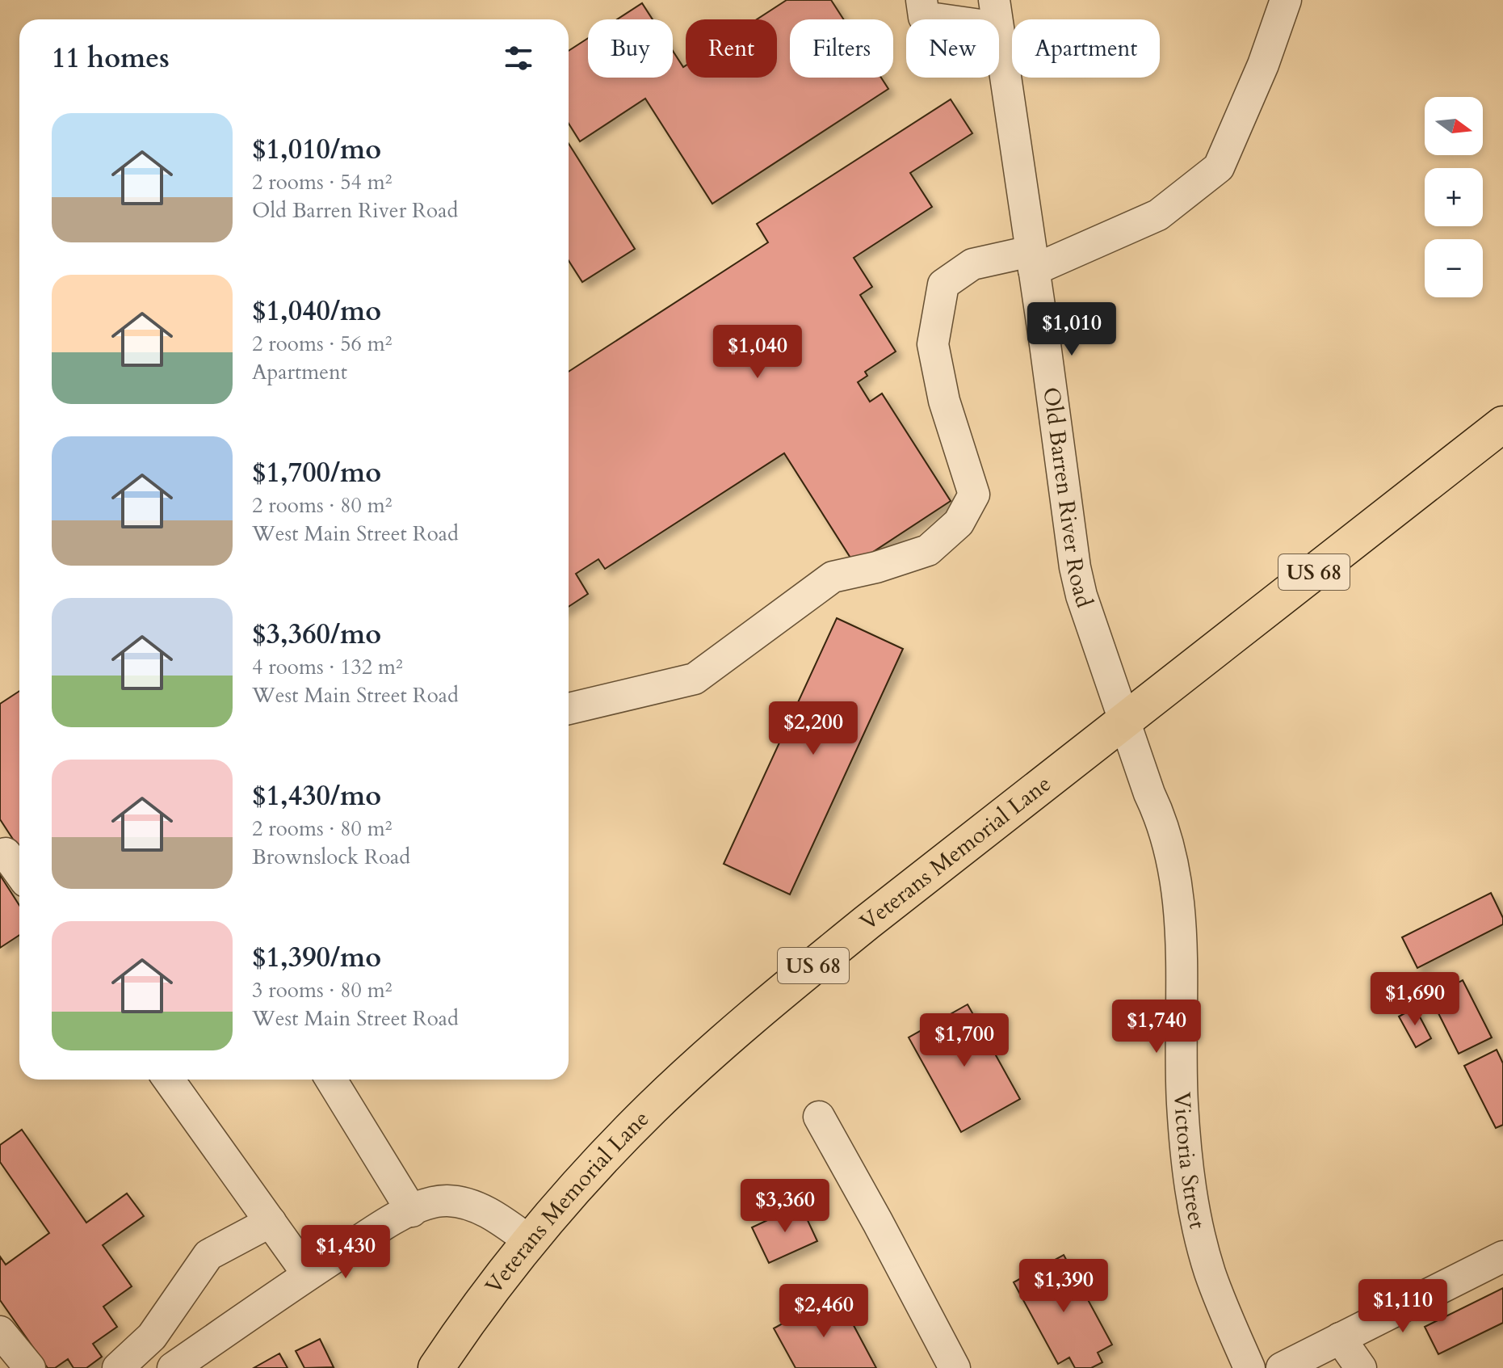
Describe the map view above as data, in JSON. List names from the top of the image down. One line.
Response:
{"streets":{"main road":["US 68","Veterans Memorial Lane"],"street":["Old Barren River Road","Victoria Street"]},"crossings":[["Old Barren River Road","Veterans Memorial Lane"],["Old Barren River Road","Victoria Street"],["Veterans Memorial Lane","Victoria Street"]],"north":"right","page":{"chip":["Buy","Rent","Filters","New","Apartment"],"heading":"11 homes","map_buttons":["+","−"],"list":[{"name":"$1,010/mo","note":"2 rooms · 54 m² · Old Barren River Road"},{"name":"$1,040/mo","note":"2 rooms · 56 m² · Apartment"},{"name":"$1,700/mo","note":"2 rooms · 80 m² · West Main Street Road"},{"name":"$3,360/mo","note":"4 rooms · 132 m² · West Main Street Road"},{"name":"$1,430/mo","note":"2 rooms · 80 m² · Brownslock Road"},{"name":"$1,390/mo","note":"3 rooms · 80 m² · West Main Street Road"}],"price":["$1,010","$1,040","$2,200","$1,690","$1,740","$1,700","$3,360","$1,430","$1,390","$1,110","$2,460"]}}
